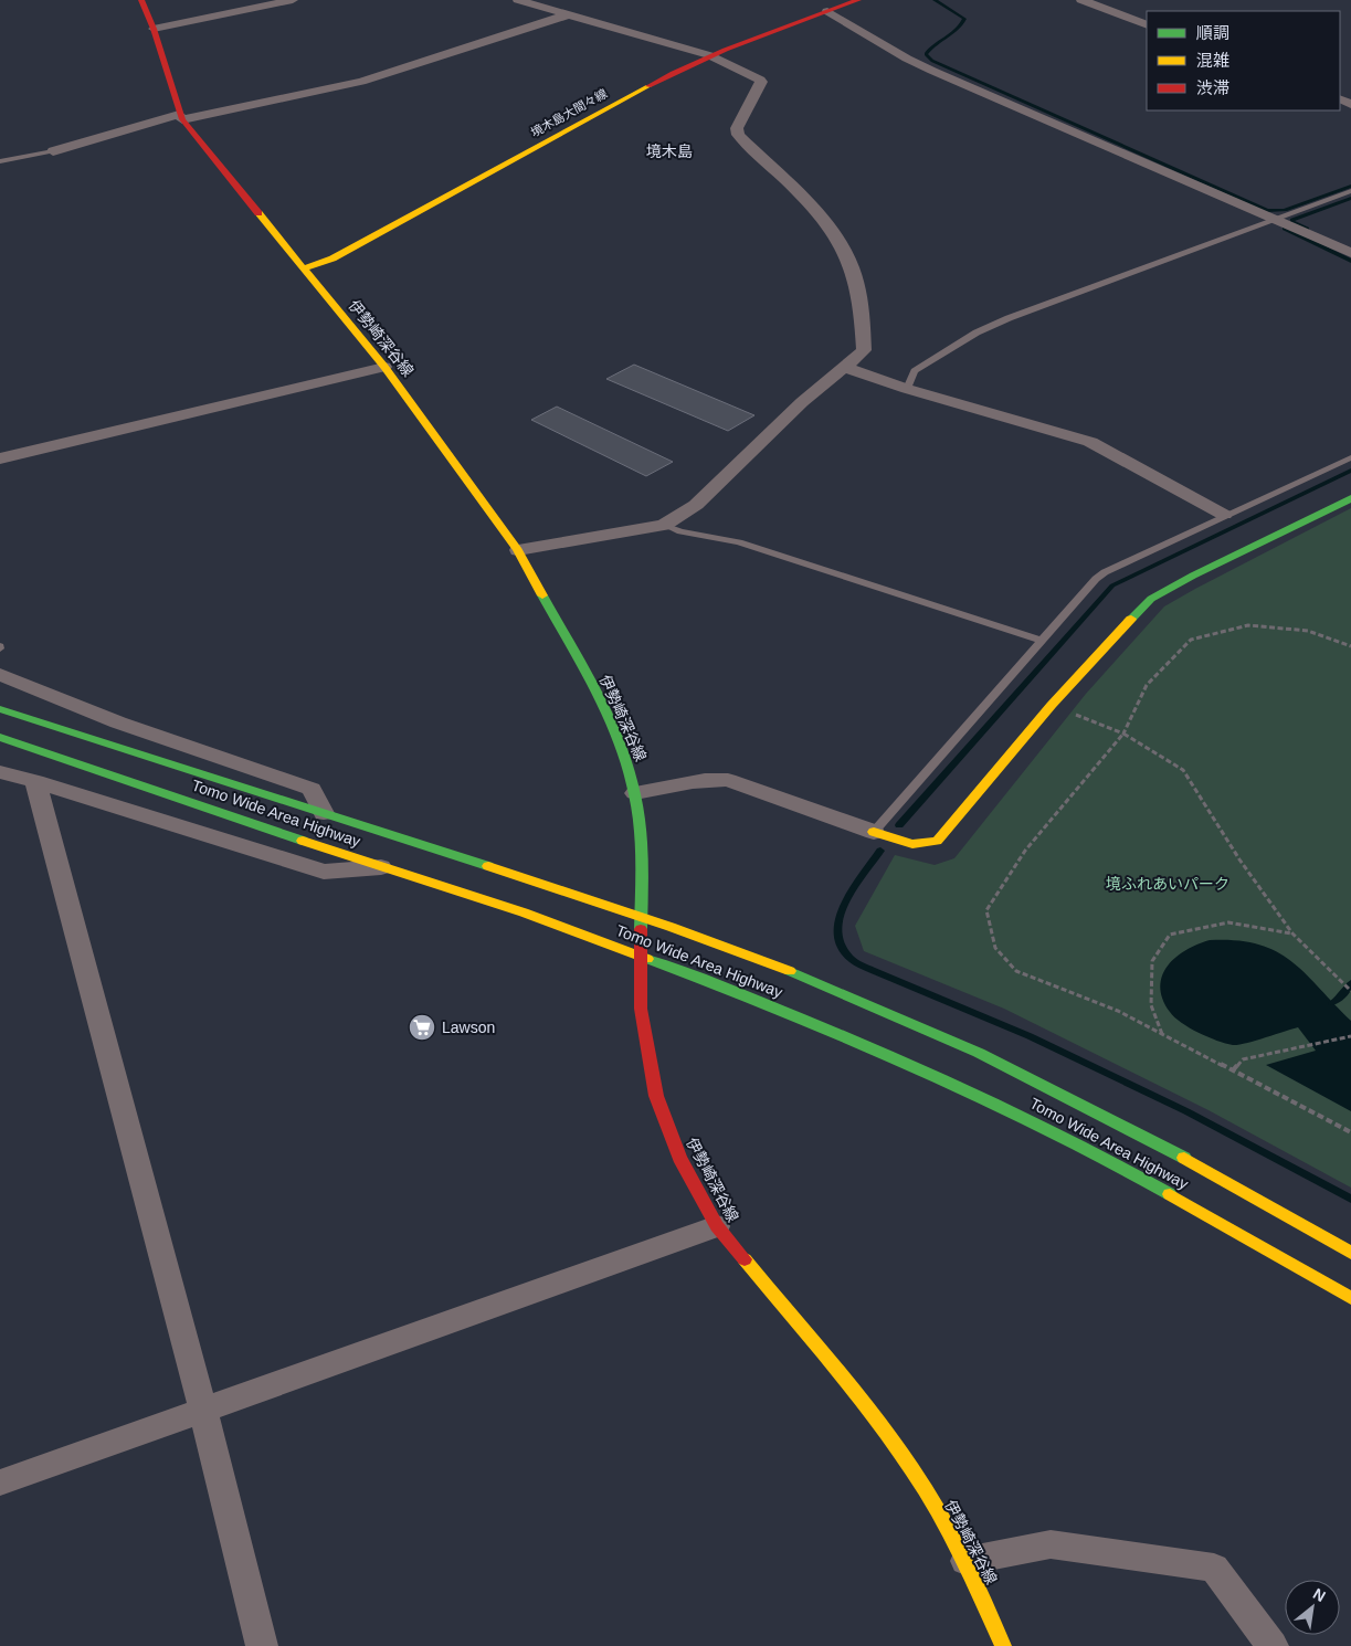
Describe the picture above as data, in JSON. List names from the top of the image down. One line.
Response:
{"streets":{"main road":["境木島大間々線","伊勢崎深谷線","Tomo Wide Area Highway"]},"crossings":[["境木島大間々線","伊勢崎深谷線"],["伊勢崎深谷線","Tomo Wide Area Highway"]],"districts":["境木島"],"parks":["境ふれあいパーク"],"places":{"supermarket":["Lawson"]},"legend":["順調","混雑","渋滞"],"north":"top right"}
